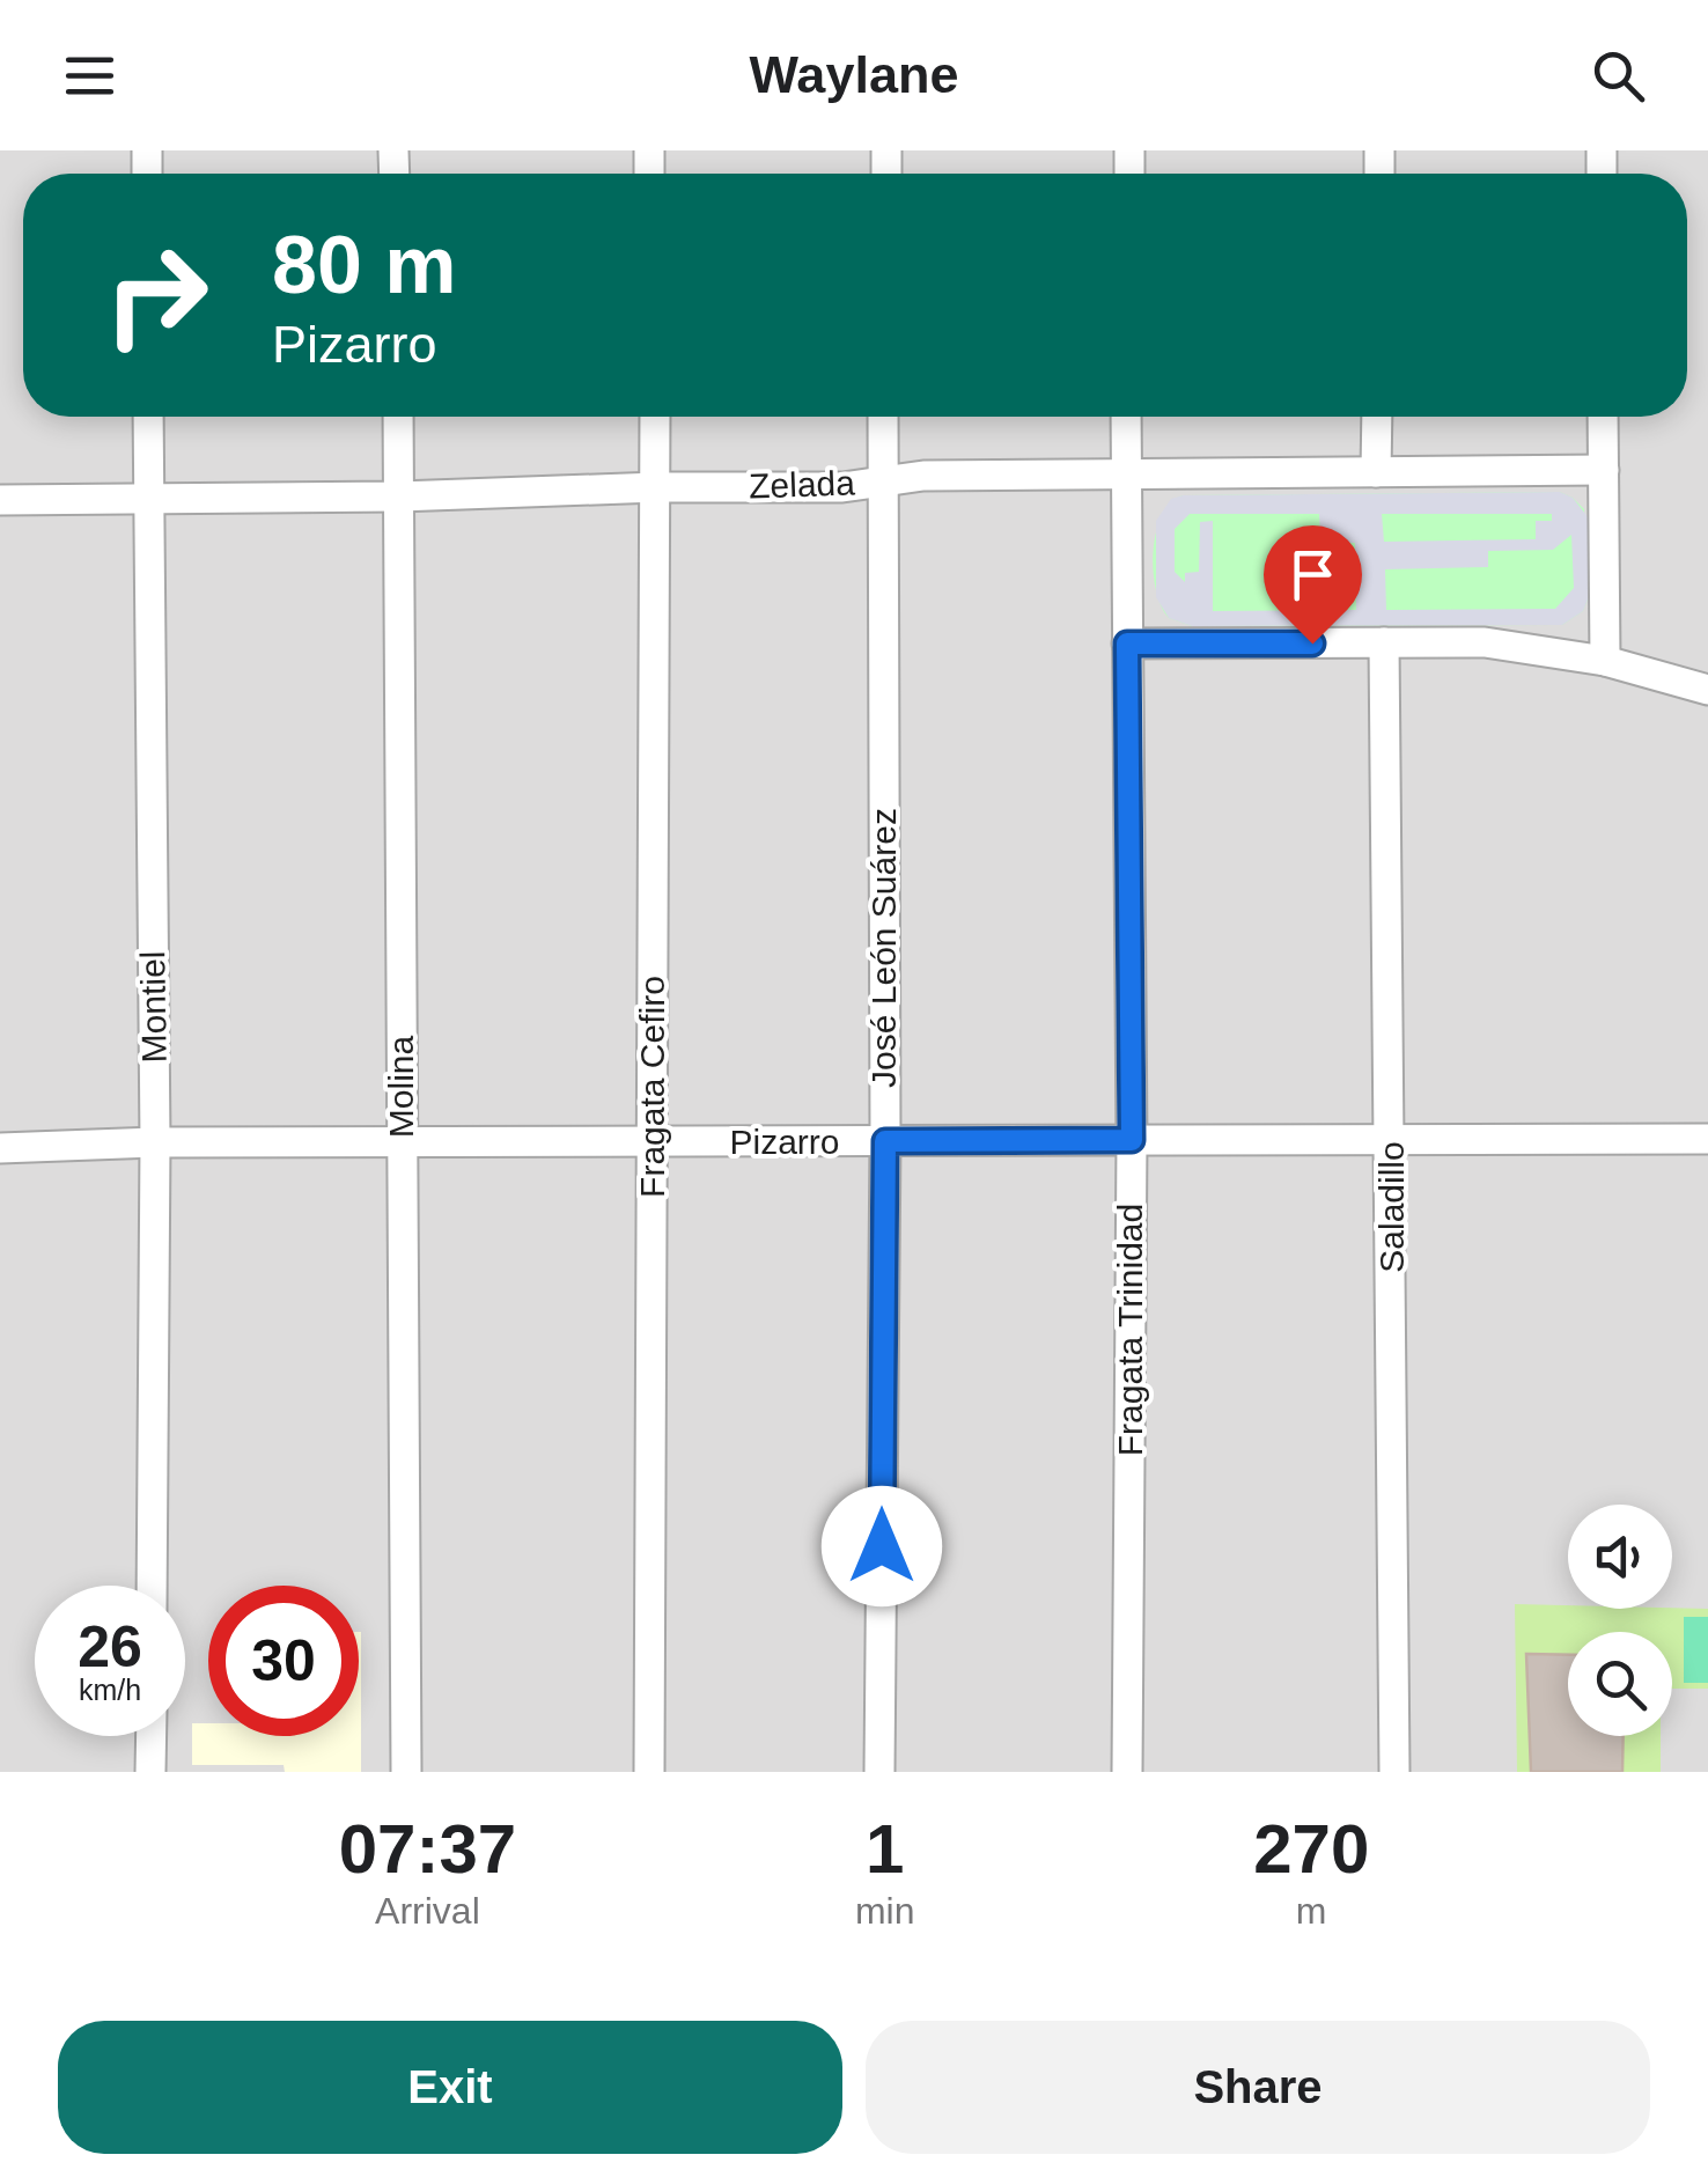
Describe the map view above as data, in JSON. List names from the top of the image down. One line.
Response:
{"streets":{"street":["Zelada","José León Suárez","Montiel","Molina","Fragata Cefiro","Pizarro","Saladillo","Fragata Trinidad"]},"crossings":[["Zelada","José León Suárez"],["Zelada","Montiel"],["Zelada","Molina"],["Zelada","Fragata Cefiro"],["Zelada","Fragata Trinidad"],["José León Suárez","Pizarro"],["Montiel","Pizarro"],["Molina","Pizarro"],["Fragata Cefiro","Pizarro"],["Pizarro","Saladillo"],["Pizarro","Fragata Trinidad"]],"page":{"header":"Waylane","turn":["80 m","Pizarro"],"speed":"26 km/h","limit":"30","eta":["07:37","Arrival","1","min","270","m"],"buttons":["Exit","Share"]}}
